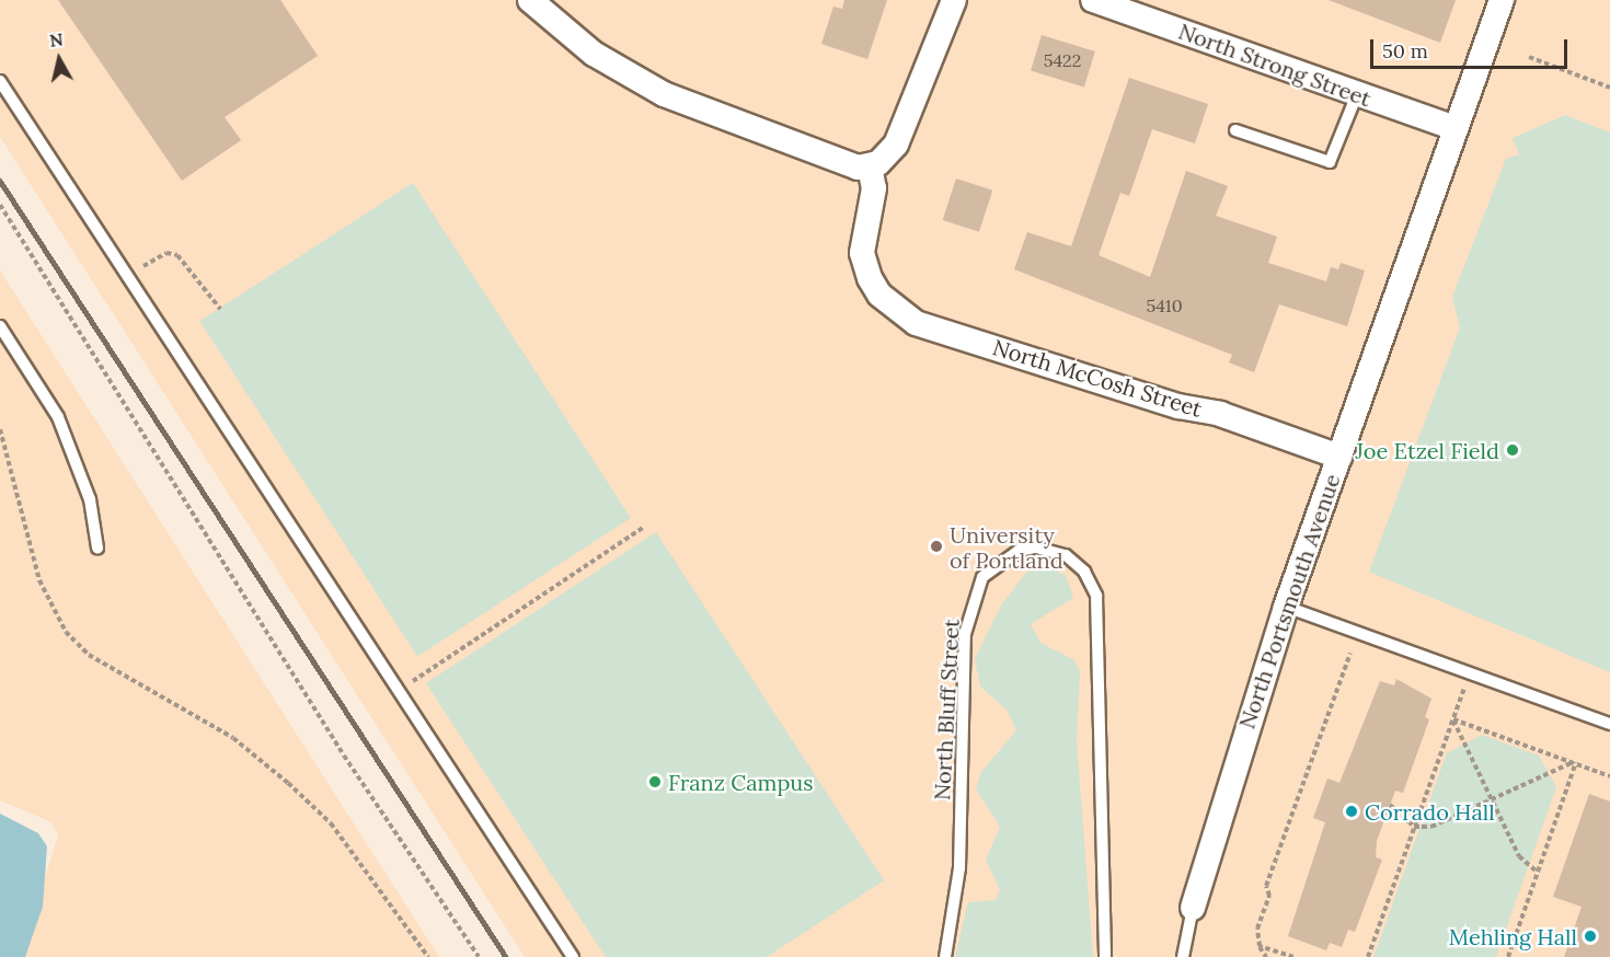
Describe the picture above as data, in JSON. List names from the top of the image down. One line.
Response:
{"streets":{"street":["North Strong Street","North McCosh Street","North Portsmouth Avenue"],"lane":["North Bluff Street"]},"crossings":[["North Strong Street","North Portsmouth Avenue"],["North McCosh Street","North Portsmouth Avenue"]],"places":["Joe Etzel Field","University of Portland","Franz Campus","Corrado Hall","Mehling Hall"],"house_numbers":["5422","5410"],"scale_bar":"50 m","north":"top"}
